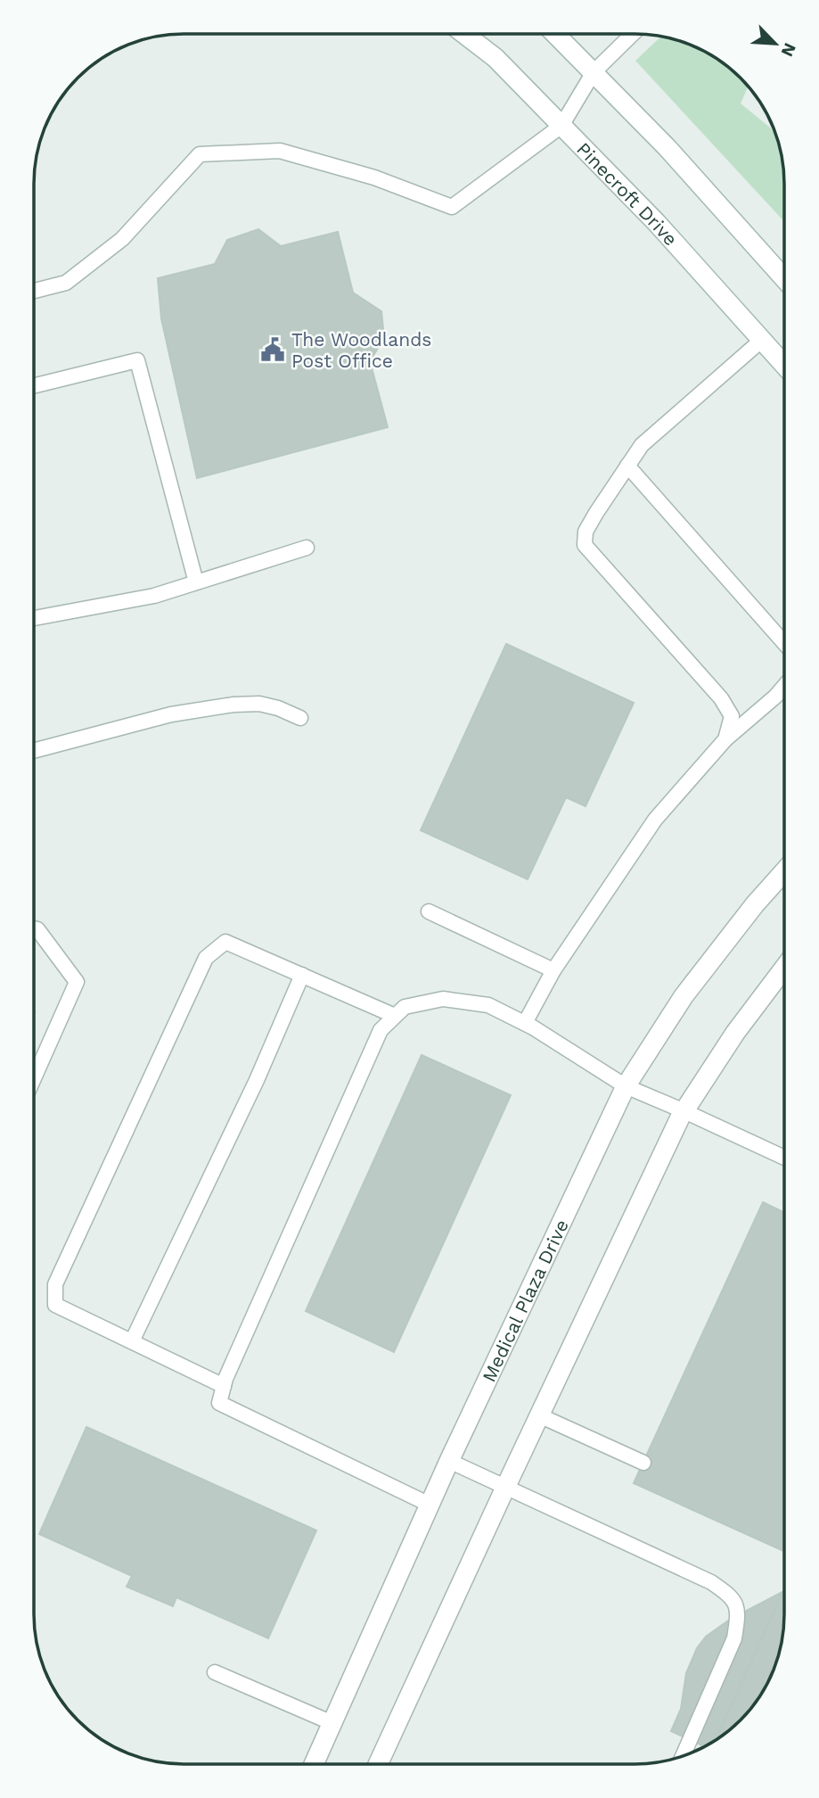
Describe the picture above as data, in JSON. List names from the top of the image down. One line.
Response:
{"streets":{"street":["Pinecroft Drive","Medical Plaza Drive"]},"places":{"public building":["The Woodlands Post Office"]},"north":"bottom right"}
